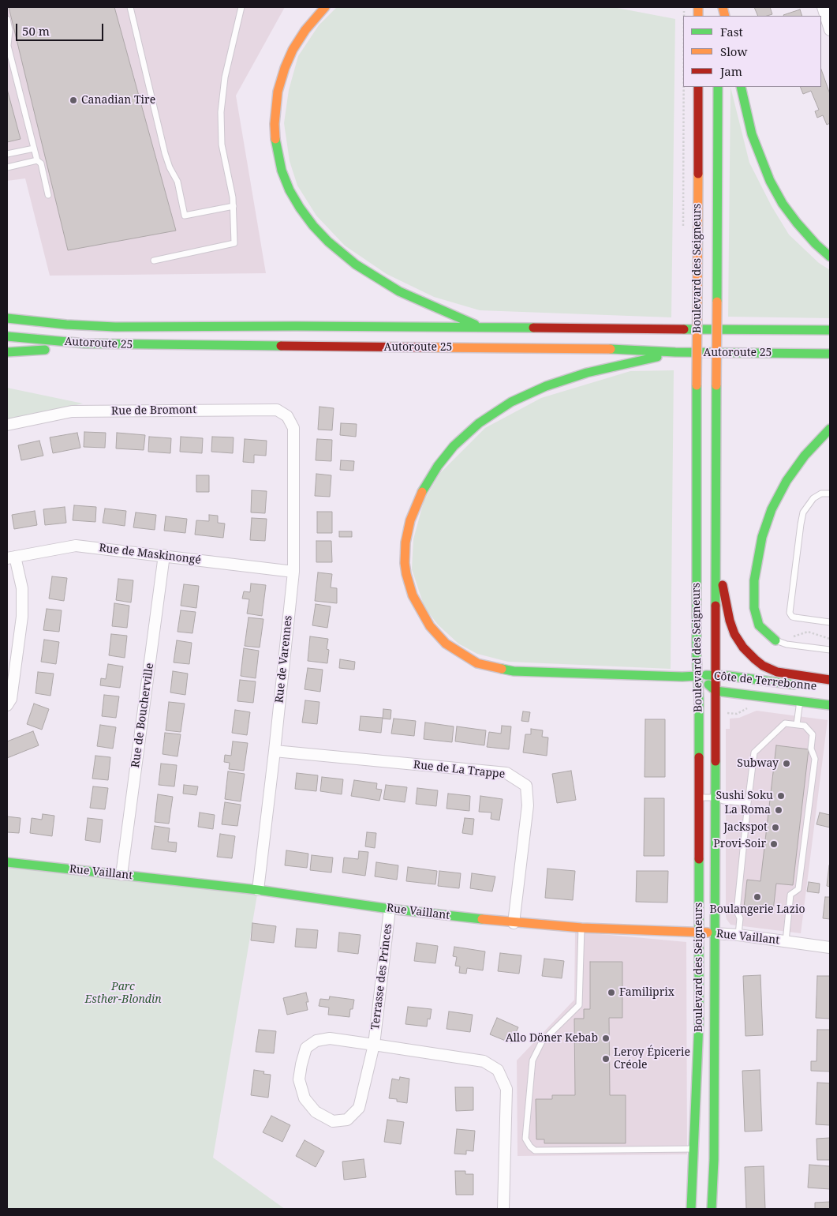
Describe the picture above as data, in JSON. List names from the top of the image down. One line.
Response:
{"streets":{"main road":["Boulevard des Seigneurs","Autoroute 25","Côte de Terrebonne","Rue Vaillant"],"street":["Rue de Bromont","Rue de Maskinongé","Rue de Varennes","Rue de Boucherville","Rue de La Trappe","Terrasse des Princes"]},"crossings":[["Boulevard des Seigneurs","Côte de Terrebonne"],["Boulevard des Seigneurs","Rue Vaillant"],["Rue de Bromont","Rue de Varennes"],["Rue de Maskinongé","Rue de Varennes"],["Rue de Maskinongé","Rue de Boucherville"],["Rue de Varennes","Rue de La Trappe"],["Rue de Varennes","Rue Vaillant"],["Rue de Boucherville","Rue Vaillant"],["Rue de La Trappe","Rue Vaillant"],["Rue Vaillant","Terrasse des Princes"]],"parks":["Parc Esther-Blondin"],"places":["Canadian Tire","Subway","Sushi Soku","La Roma","Jackspot","Provi-Soir","Boulangerie Lazio","Familiprix","Allo Döner Kebab","Leroy Épicerie Créole"],"legend":["Fast","Slow","Jam"],"scale_bar":"50 m"}
